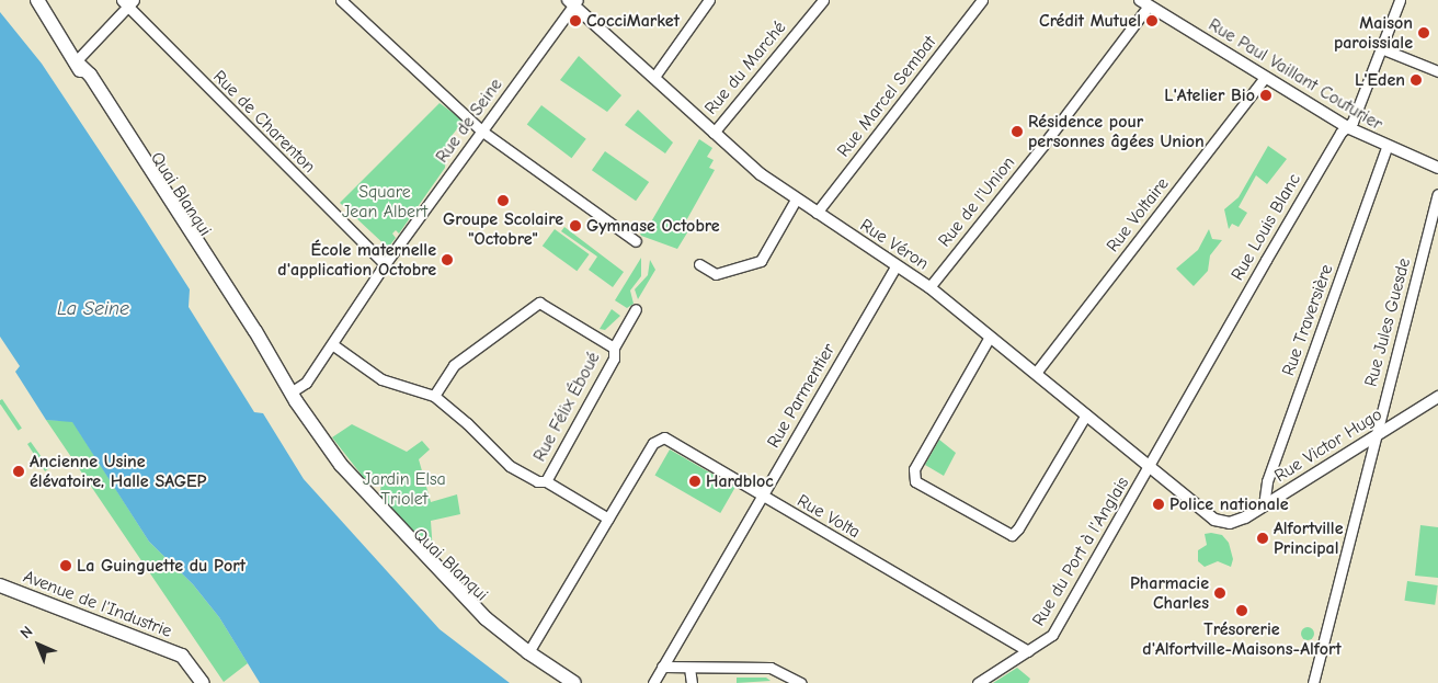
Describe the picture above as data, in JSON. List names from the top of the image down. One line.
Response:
{"streets":{"main road":["Quai Blanqui","Avenue de l'Industrie"],"street":["Rue du Marché","Rue Paul Vaillant Couturier","Rue Marcel Sembat","Rue de Seine","Rue de Charenton","Rue de l'Union","Rue Voltaire","Rue Louis Blanc","Rue Véron","Rue Traversière","Rue Jules Guesde","Rue Parmentier","Rue Félix Éboué","Rue Victor Hugo","Rue Volta","Rue du Port à l'Anglais"]},"crossings":[["Rue du Marché","Rue Véron"],["Rue Paul Vaillant Couturier","Rue de l'Union"],["Rue Paul Vaillant Couturier","Rue Voltaire"],["Rue Paul Vaillant Couturier","Rue Louis Blanc"],["Rue Paul Vaillant Couturier","Rue Traversière"],["Rue Marcel Sembat","Rue Véron"],["Rue de Seine","Rue de Charenton"],["Rue de Seine","Quai Blanqui"],["Rue de Seine","Rue Véron"],["Quai Blanqui","Rue Volta"],["Rue de l'Union","Rue Véron"],["Rue Voltaire","Rue Véron"],["Rue Louis Blanc","Rue Véron"],["Rue Louis Blanc","Rue du Port à l'Anglais"],["Rue Véron","Rue Parmentier"],["Rue Véron","Rue Victor Hugo"],["Rue Véron","Rue du Port à l'Anglais"],["Rue Traversière","Rue Victor Hugo"],["Rue Jules Guesde","Rue Victor Hugo"],["Rue Parmentier","Rue Volta"],["Rue Volta","Rue du Port à l'Anglais"]],"water":["La Seine"],"parks":["Square Jean Albert","Jardin Elsa Triolet"],"places":["CocciMarket","Crédit Mutuel","Maison paroissiale","L'Eden","L'Atelier Bio","Résidence pour personnes âgées Union","Groupe Scolaire \"Octobre\"","Gymnase Octobre","École maternelle d'application Octobre","Ancienne Usine élévatoire, Halle SAGEP","Hardbloc","Police nationale","Alfortville Principal","La Guinguette du Port","Pharmacie Charles","Trésorerie d'Alfortville-Maisons-Alfort"],"north":"top left"}
